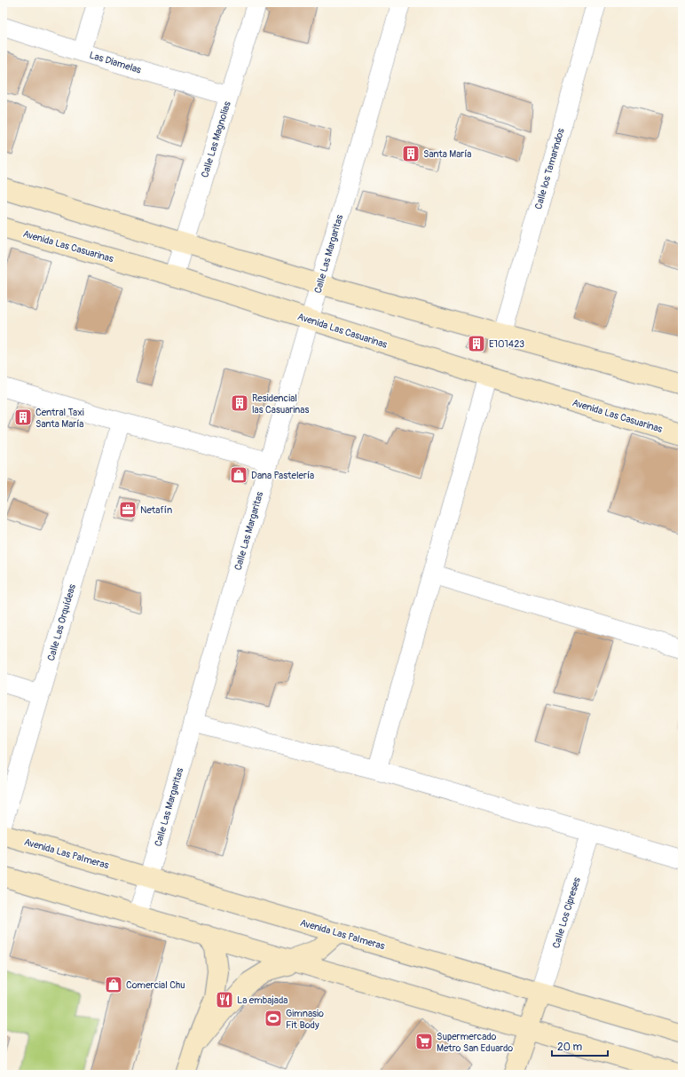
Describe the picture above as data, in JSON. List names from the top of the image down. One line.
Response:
{"streets":{"street":["Las Diamelas","Calle Las Magnolias","Calle los Tamarindos","Avenida Las Casuarinas","Calle Las Margaritas","Calle Las Orquídeas","Avenida Las Palmeras","Calle Los Cipreses"]},"crossings":[["Las Diamelas","Calle Las Magnolias"],["Calle Las Magnolias","Avenida Las Casuarinas"],["Avenida Las Casuarinas","Calle Las Margaritas"],["Calle Las Margaritas","Avenida Las Palmeras"],["Avenida Las Palmeras","Calle Los Cipreses"]],"places":{"building":["Santa María","E101423","Residencial las Casuarinas","Central Taxi Santa María"],"shop":["Dana Pastelería","Comercial Chu"],"office":["Netafín"],"restaurant":["La embajada"],"sports":["Gimnasio Fit Body"],"supermarket":["Supermercado Metro San Eduardo"]},"scale_bar":"20 m"}
